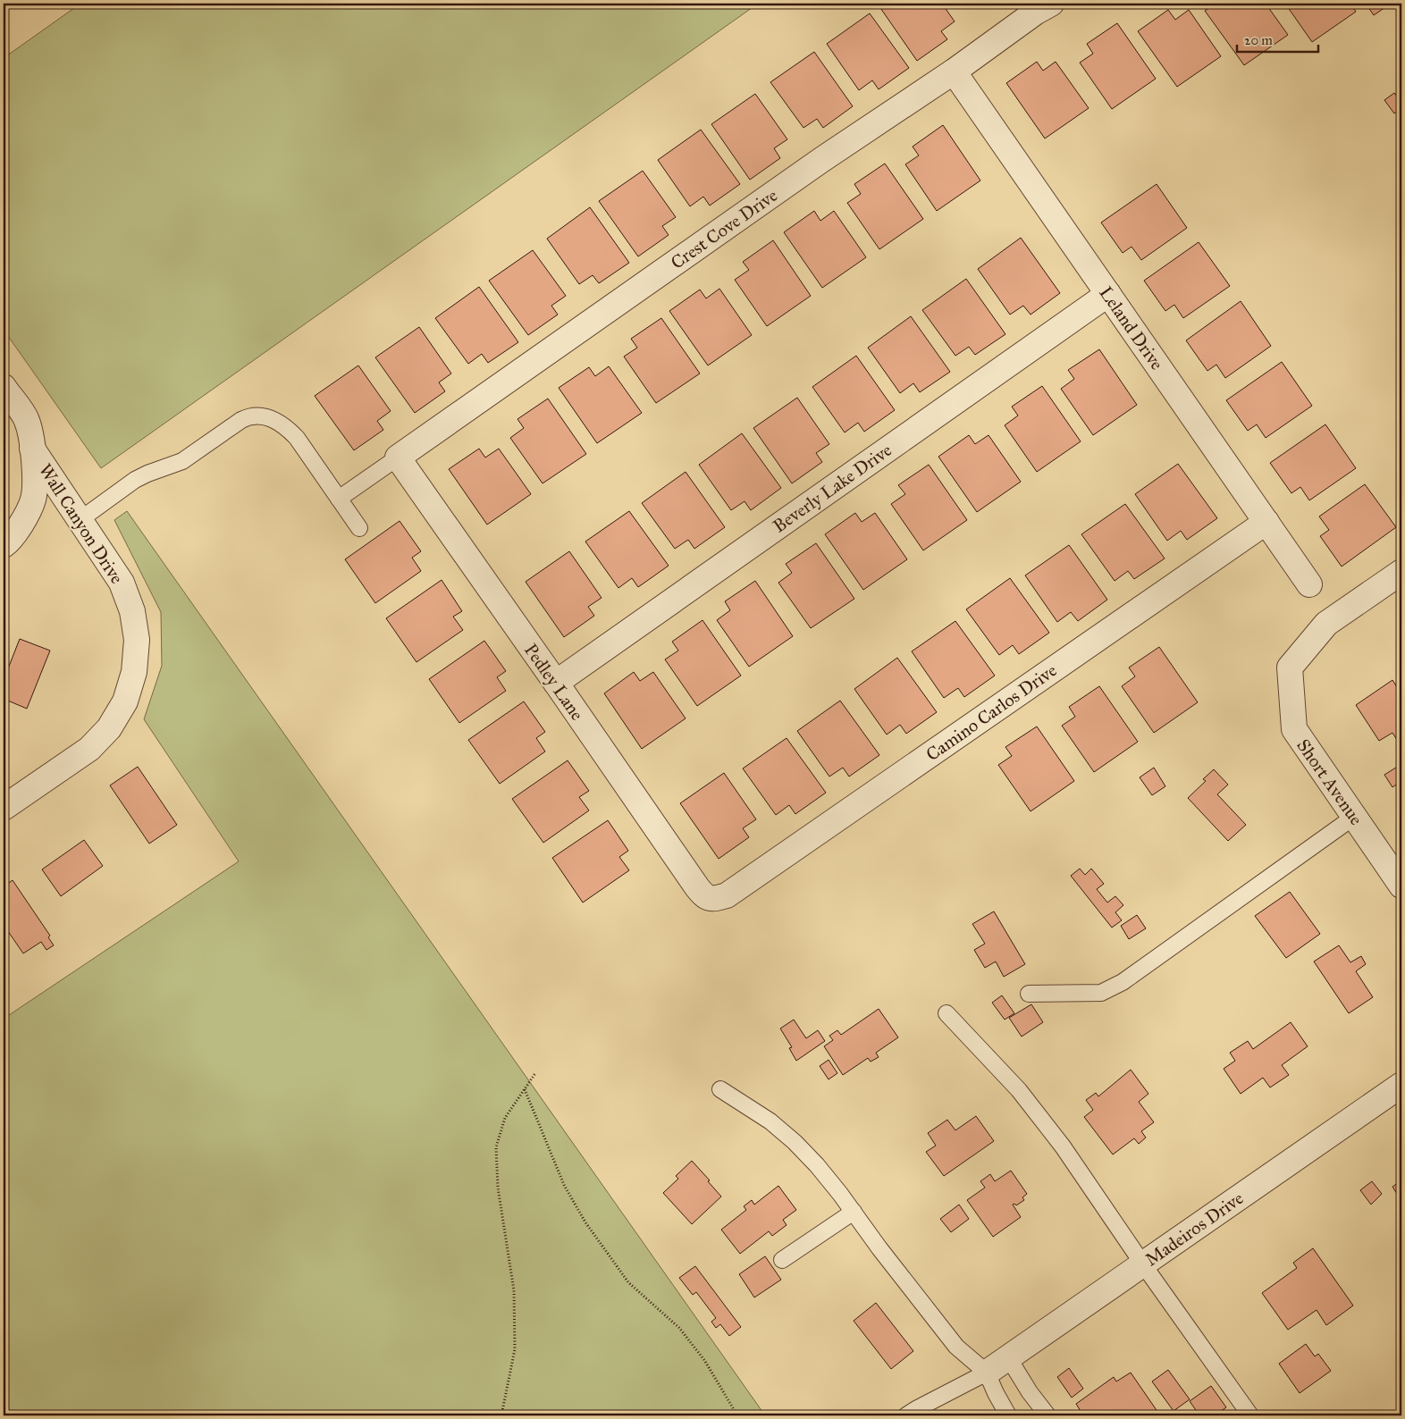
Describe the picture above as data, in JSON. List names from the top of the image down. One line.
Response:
{"streets":{"street":["Crest Cove Drive","Leland Drive","Beverly Lake Drive","Wall Canyon Drive","Pedley Lane","Camino Carlos Drive","Short Avenue","Madeiros Drive"]},"crossings":[["Crest Cove Drive","Leland Drive"],["Crest Cove Drive","Pedley Lane"],["Leland Drive","Beverly Lake Drive"],["Leland Drive","Camino Carlos Drive"],["Beverly Lake Drive","Pedley Lane"],["Pedley Lane","Camino Carlos Drive"]],"scale_bar":"20 m"}
